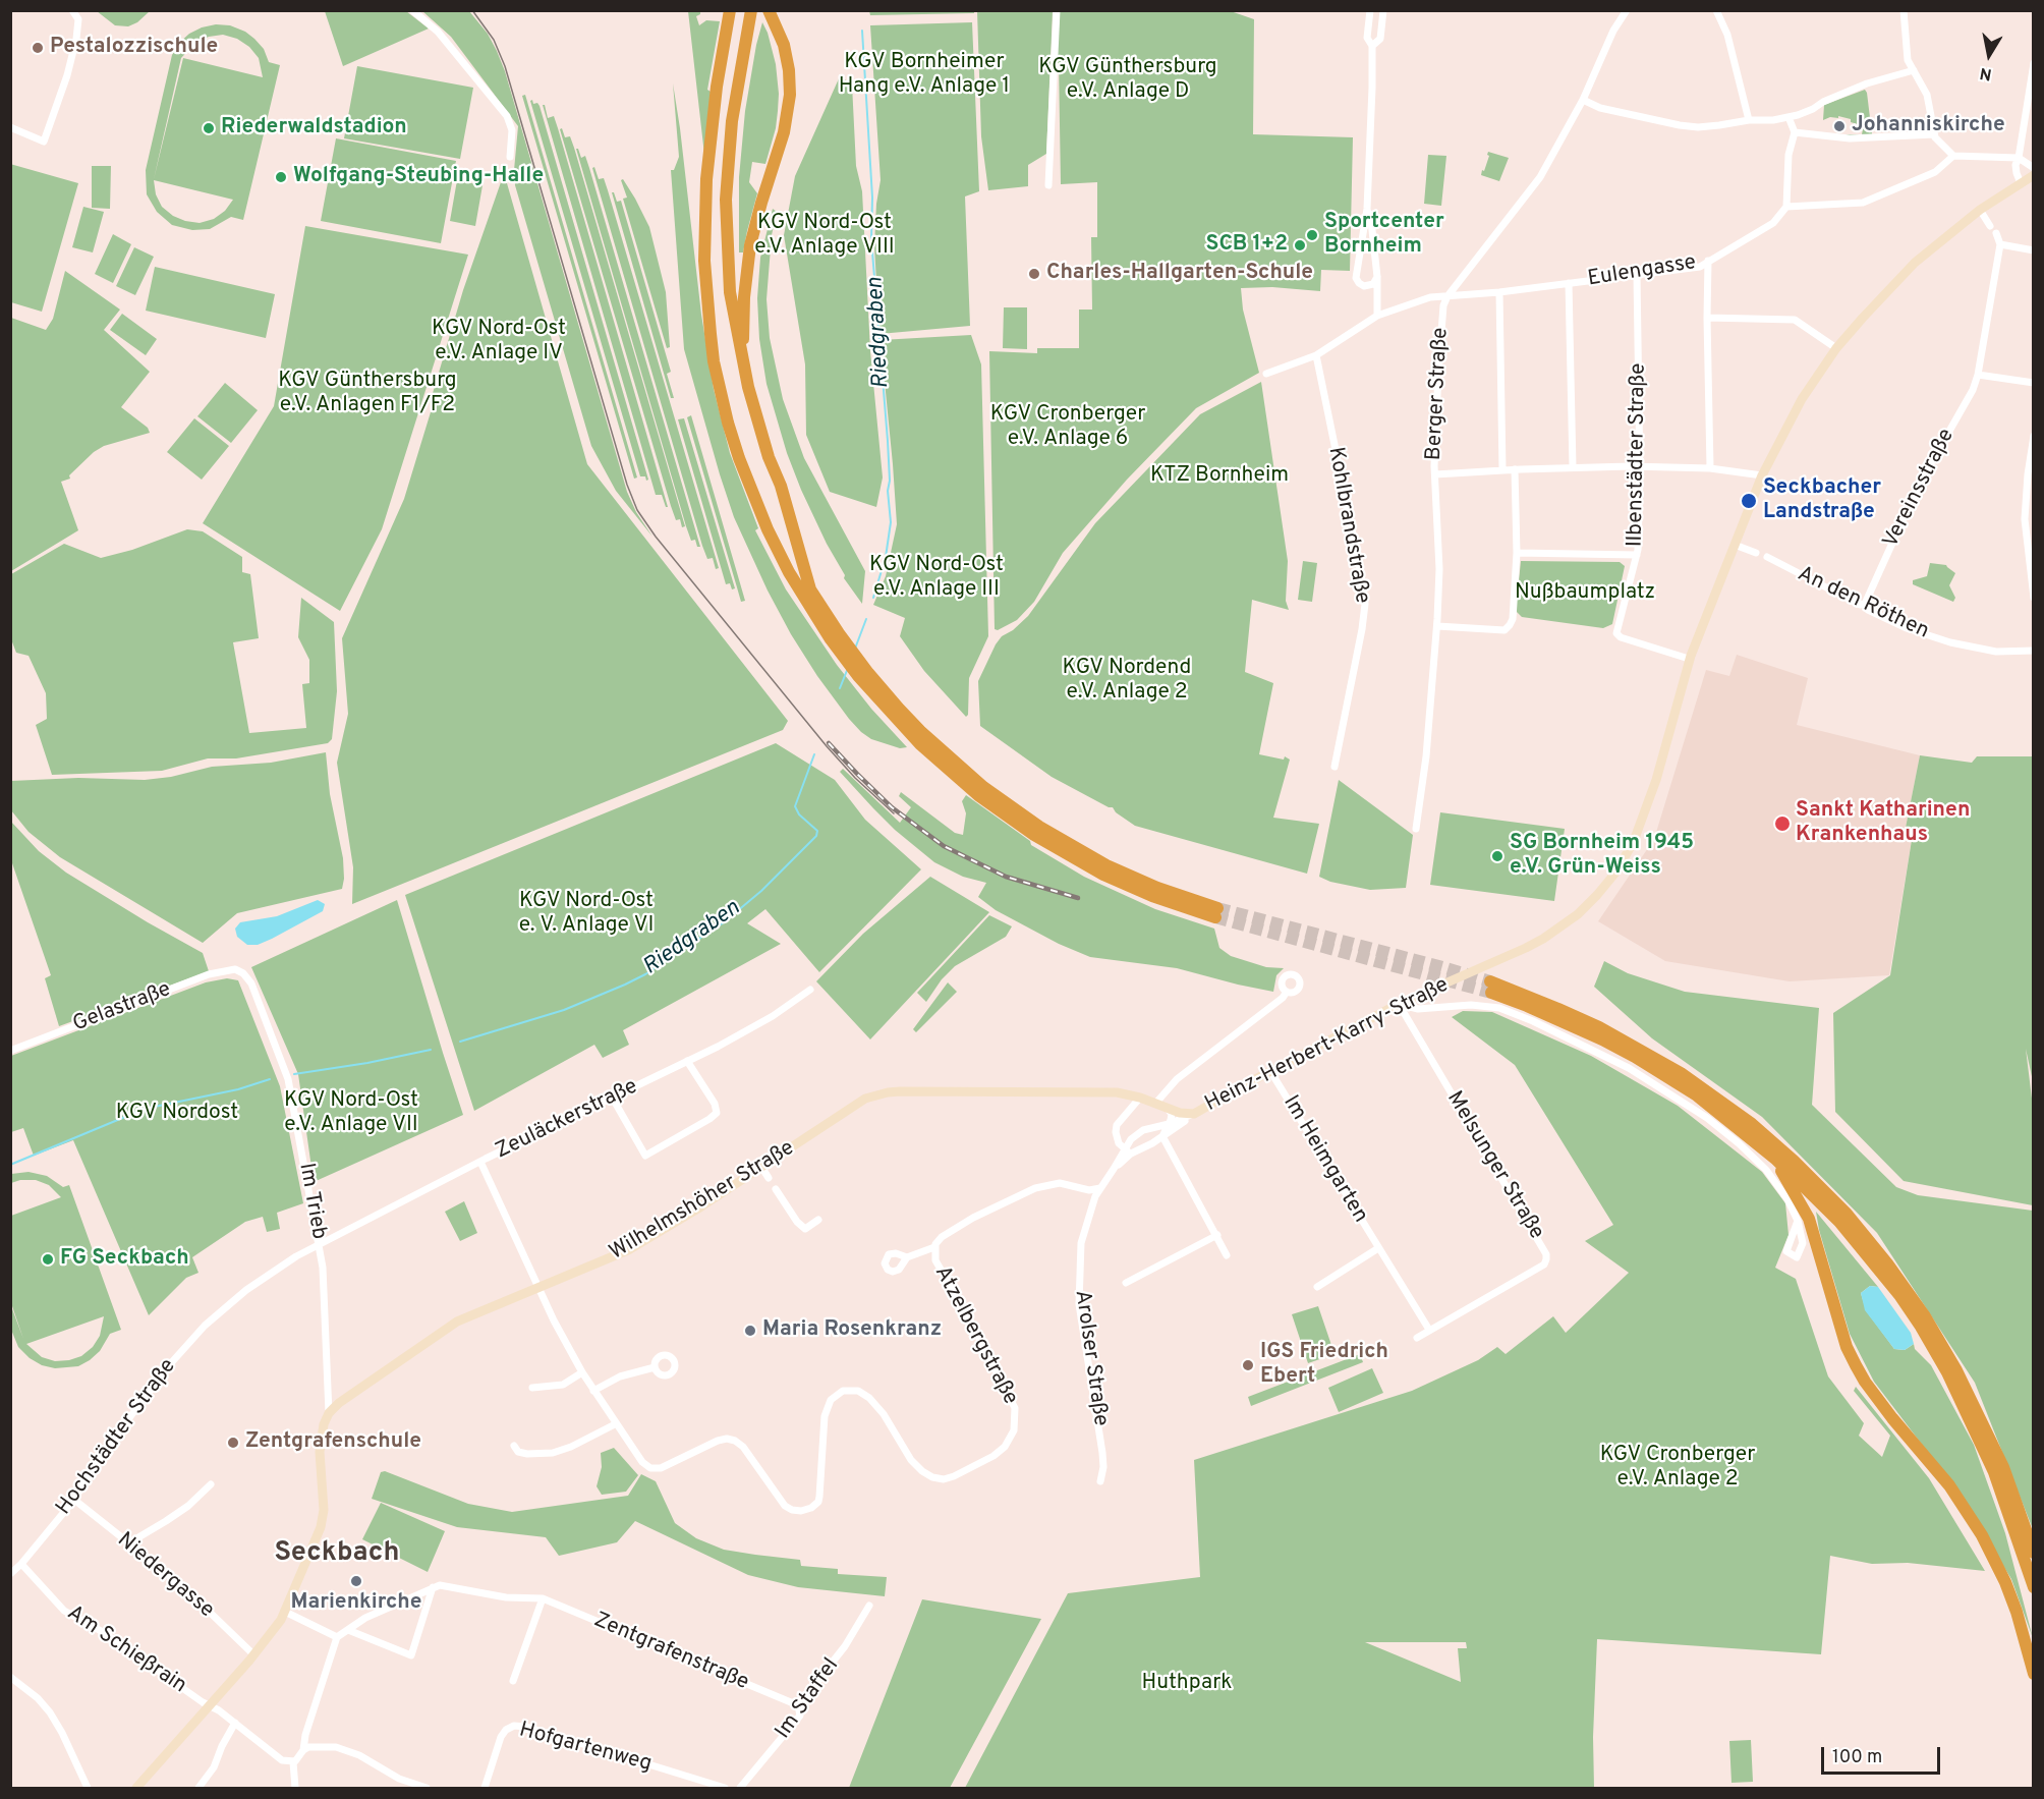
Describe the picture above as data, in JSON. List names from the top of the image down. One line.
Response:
{"streets":{"main road":["Heinz-Herbert-Karry-Straße","Wilhelmshöher Straße"],"street":["Eulengasse","Berger Straße","Ilbenstädter Straße","Vereinsstraße","Kohlbrandstraße","An den Röthen","Gelastraße","Zeuläckerstraße","Im Heimgarten","Melsunger Straße","Im Trieb","Atzelbergstraße","Arolser Straße","Hochstädter Straße","Niedergasse","Am Schießrain","Zentgrafenstraße","Im Staffel","Hofgartenweg"]},"crossings":[["Eulengasse","Berger Straße"],["Eulengasse","Ilbenstädter Straße"],["Eulengasse","Kohlbrandstraße"],["Ilbenstädter Straße","Heinz-Herbert-Karry-Straße"],["Vereinsstraße","An den Röthen"],["Gelastraße","Im Trieb"],["Heinz-Herbert-Karry-Straße","Im Heimgarten"],["Heinz-Herbert-Karry-Straße","Melsunger Straße"],["Heinz-Herbert-Karry-Straße","Wilhelmshöher Straße"],["Heinz-Herbert-Karry-Straße","Arolser Straße"],["Zeuläckerstraße","Im Trieb"],["Zeuläckerstraße","Atzelbergstraße"],["Zeuläckerstraße","Hochstädter Straße"],["Im Heimgarten","Melsunger Straße"],["Im Trieb","Wilhelmshöher Straße"],["Im Trieb","Hochstädter Straße"],["Wilhelmshöher Straße","Atzelbergstraße"],["Atzelbergstraße","Arolser Straße"],["Hochstädter Straße","Niedergasse"],["Hochstädter Straße","Am Schießrain"],["Zentgrafenstraße","Im Staffel"]],"districts":["Seckbach"],"water":["Riedgraben"],"parks":["KGV Bornheimer Hang e.V. Anlage 1","KGV Günthersburg e.V. Anlage D","KGV Nord-Ost e.V. Anlage VIII","KGV Nord-Ost e.V. Anlage IV","KGV Günthersburg e.V. Anlagen F1/F2","KGV Cronberger e.V. Anlage 6","KTZ Bornheim","KGV Nord-Ost e.V. Anlage III","Nußbaumplatz","KGV Nordend e.V. Anlage 2","KGV Nord-Ost e. V. Anlage VI","KGV Nord-Ost e.V. Anlage VII","KGV Nordost","KGV Cronberger e.V. Anlage 2","Huthpark"],"places":["Pestalozzischule","Johanniskirche","Riederwaldstadion","Wolfgang-Steubing-Halle","Sportcenter Bornheim","SCB 1+2","Charles-Hallgarten-Schule","Seckbacher Landstraße","Sankt Katharinen Krankenhaus","SG Bornheim 1945 e.V. Grün-Weiss","FG Seckbach","Maria Rosenkranz","IGS Friedrich Ebert","Zentgrafenschule","Marienkirche"],"scale_bar":"100 m","north":"bottom"}
